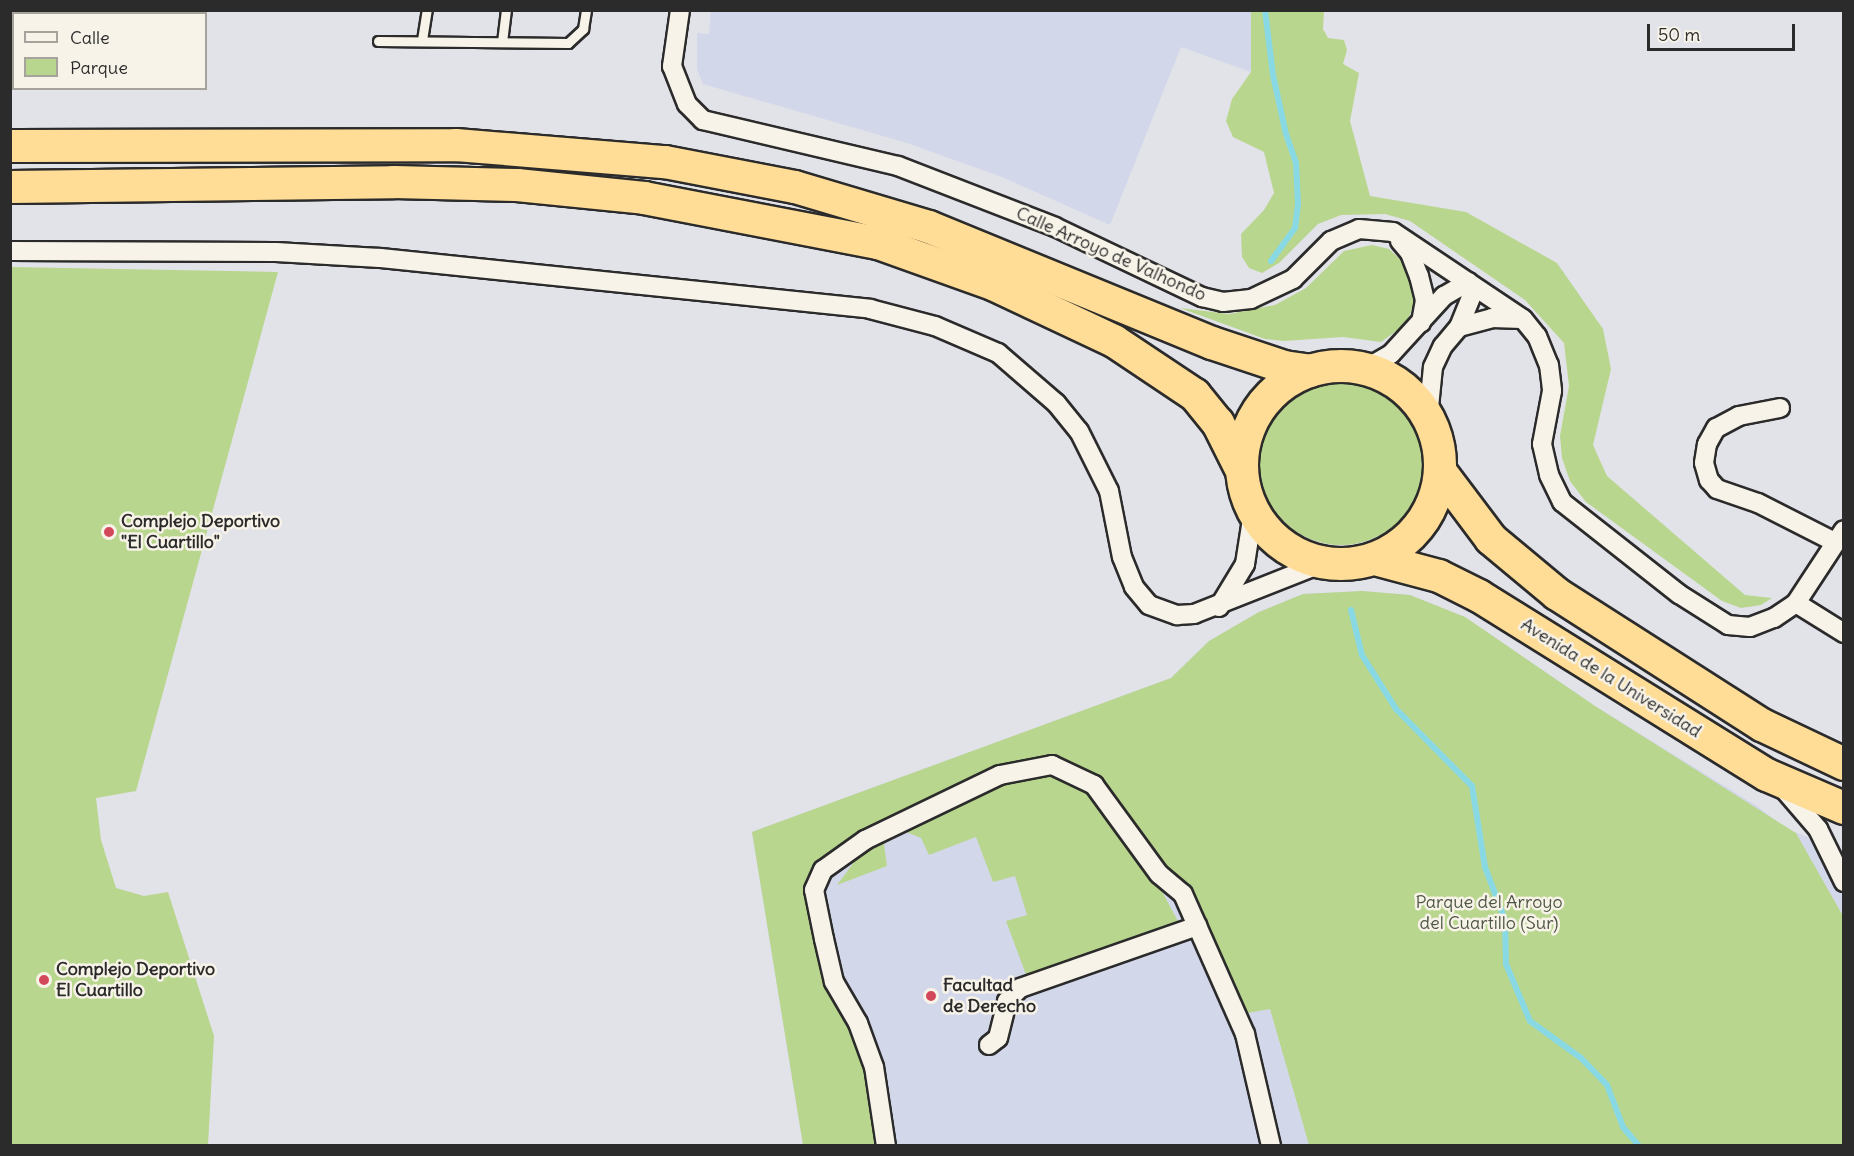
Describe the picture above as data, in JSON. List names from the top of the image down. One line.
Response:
{"streets":{"highway":["Avenida de la Universidad"],"street":["Calle Arroyo de Valhondo"]},"parks":["Parque del Arroyo del Cuartillo (Sur)"],"places":["Complejo Deportivo \"El Cuartillo\"","Complejo Deportivo El Cuartillo","Facultad de Derecho"],"legend":["Calle","Parque"],"scale_bar":"50 m"}
